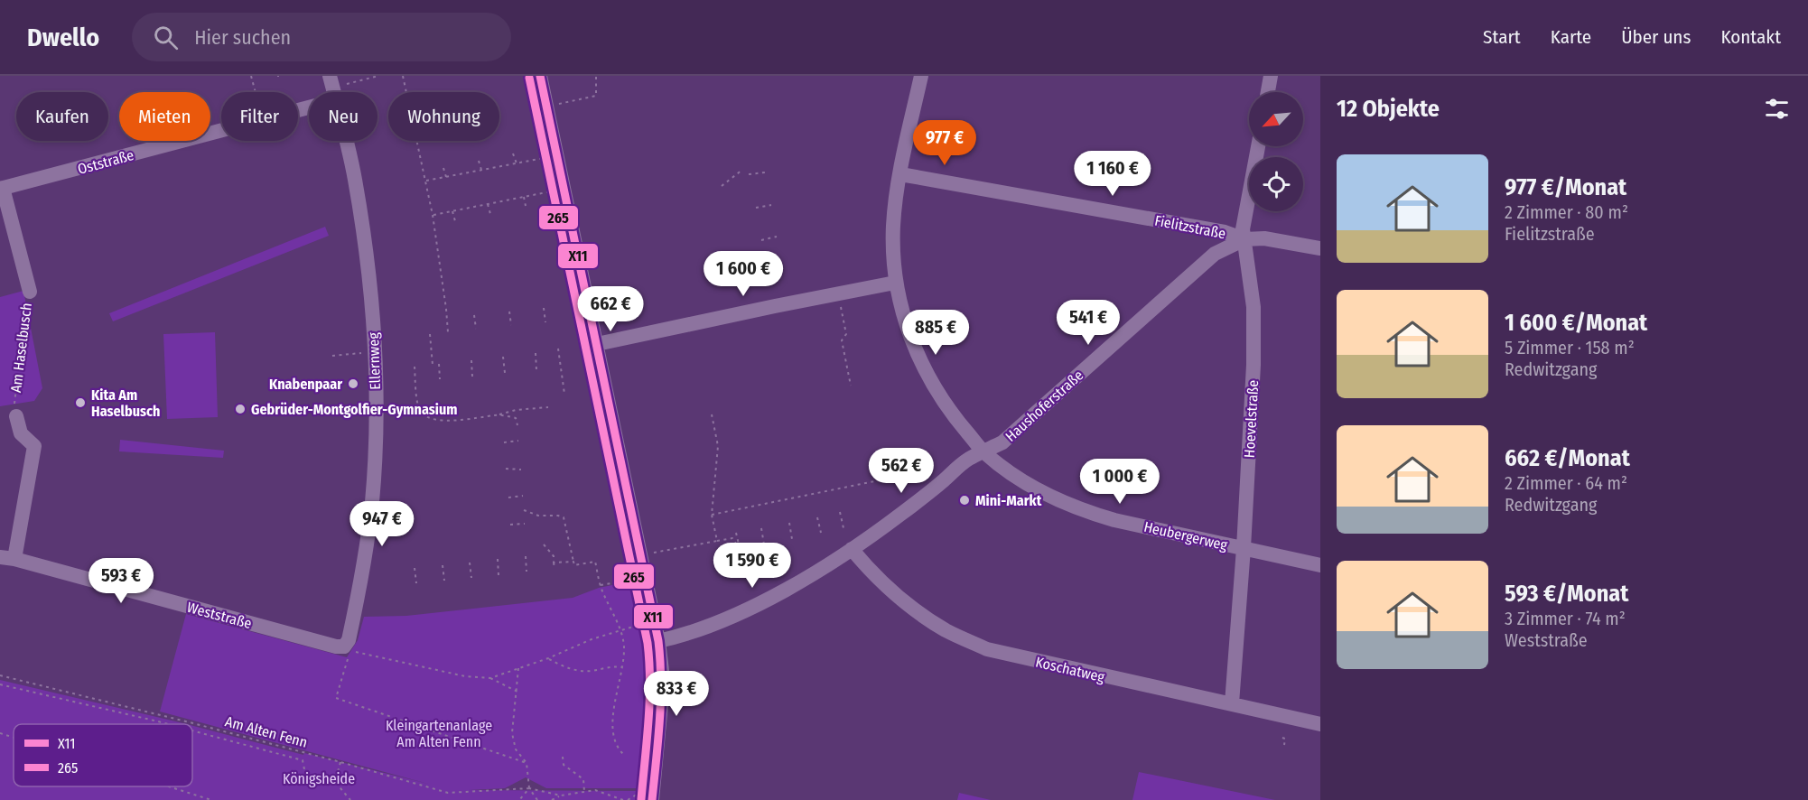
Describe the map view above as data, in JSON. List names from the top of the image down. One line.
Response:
{"streets":{"street":["Oststraße","Fielitzstraße","Ellernweg","Haushoferstraße","Hoevelstraße","Heubergerweg","Weststraße","Koschatweg"],"path":["Am Haselbusch","Am Alten Fenn"]},"crossings":[["Oststraße","Ellernweg"],["Fielitzstraße","Haushoferstraße"],["Fielitzstraße","Hoevelstraße"],["Fielitzstraße","Heubergerweg"],["Ellernweg","Weststraße"],["Haushoferstraße","Hoevelstraße"],["Haushoferstraße","Heubergerweg"],["Haushoferstraße","Koschatweg"],["Hoevelstraße","Heubergerweg"],["Hoevelstraße","Koschatweg"]],"parks":["Kleingartenanlage Am Alten Fenn","Königsheide"],"places":["Knabenpaar","Kita Am Haselbusch","Gebrüder-Montgolfier-Gymnasium","Mini-Markt"],"lines":["transit line X11","transit line 265"],"legend":["X11","265"],"north":"bottom left","page":{"header":"Dwello","search":"Hier suchen","nav":["Start","Karte","Über uns","Kontakt"],"heading":"12 Objekte","chip":["Kaufen","Mieten","Filter","Neu","Wohnung"],"price":["977 €","1 160 €","1 600 €","662 €","541 €","885 €","562 €","1 000 €","947 €","1 590 €","593 €","833 €"],"list":[{"name":"977 €/Monat","note":"2 Zimmer · 80 m² · Fielitzstraße"},{"name":"1 600 €/Monat","note":"5 Zimmer · 158 m² · Redwitzgang"},{"name":"662 €/Monat","note":"2 Zimmer · 64 m² · Redwitzgang"},{"name":"593 €/Monat","note":"3 Zimmer · 74 m² · Weststraße"}]}}
